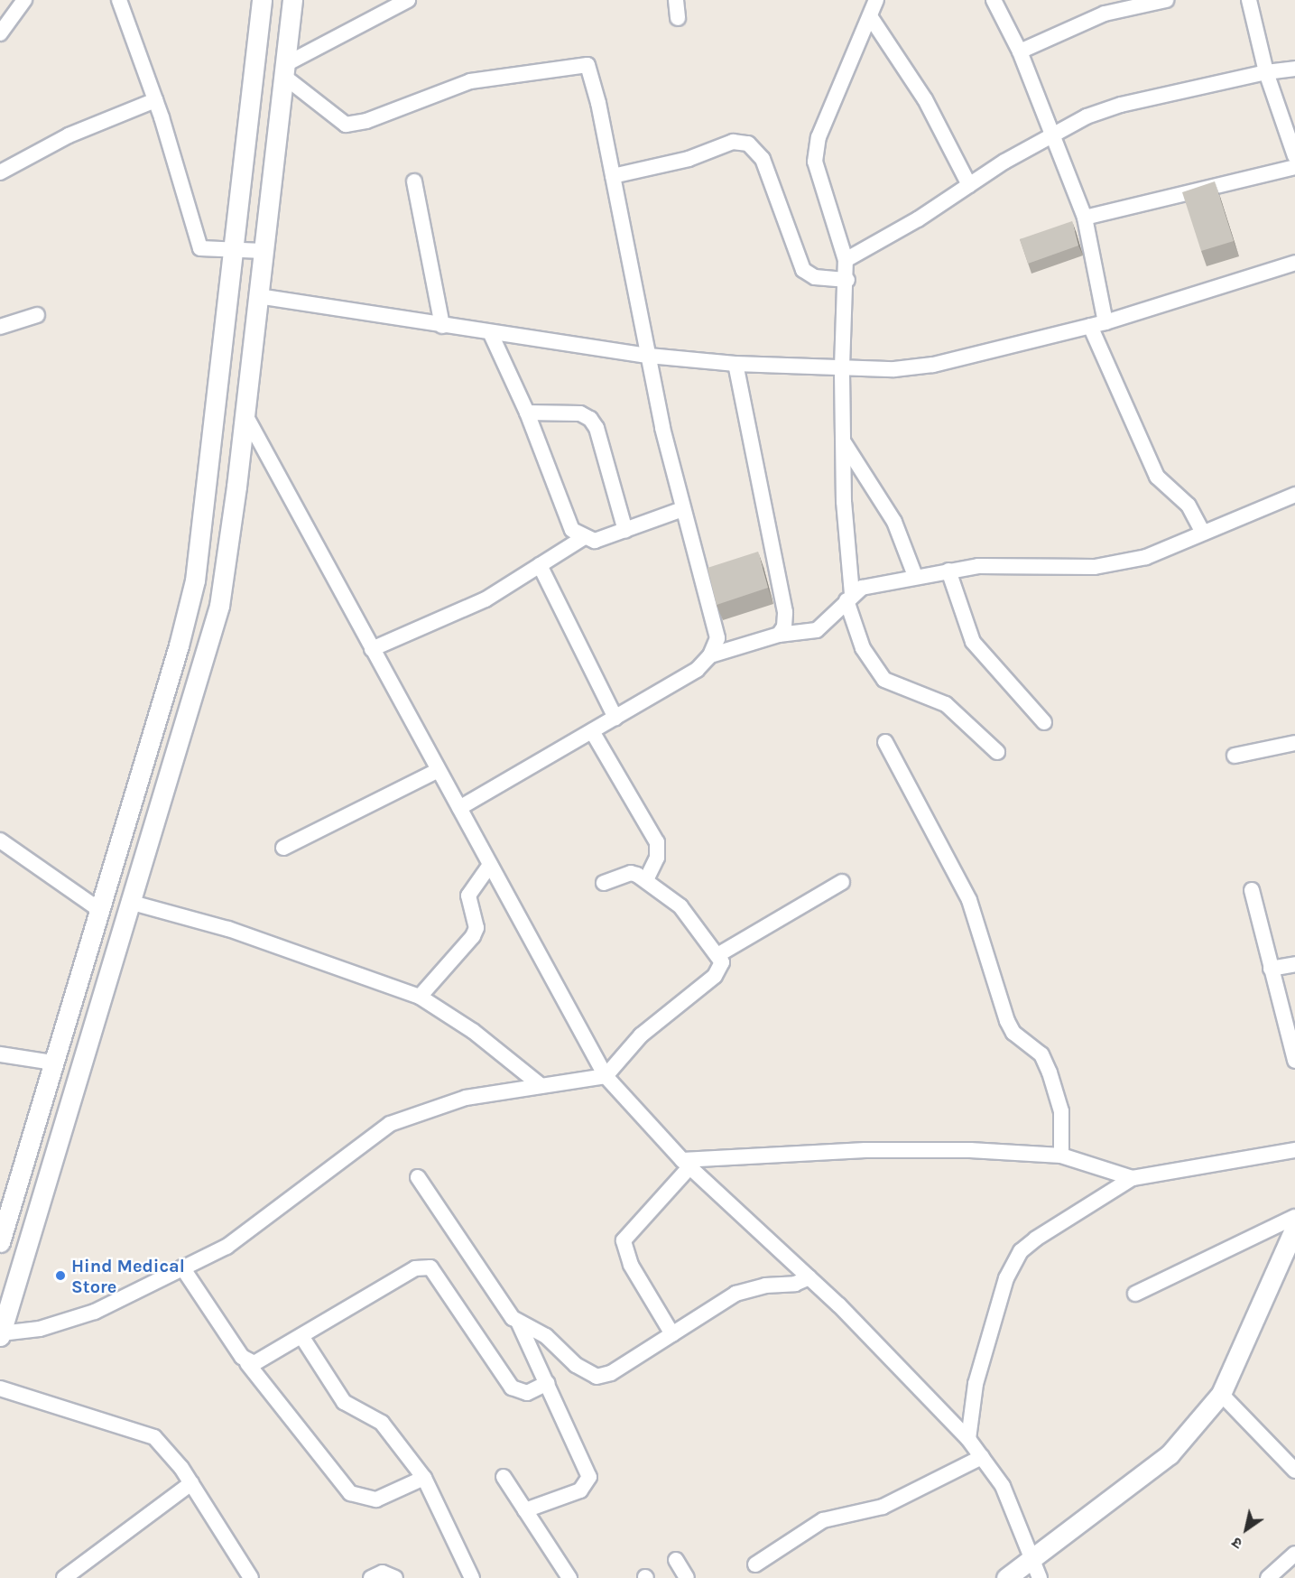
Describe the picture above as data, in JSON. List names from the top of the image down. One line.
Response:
{"places":["Hind Medical Store"],"north":"bottom left"}
